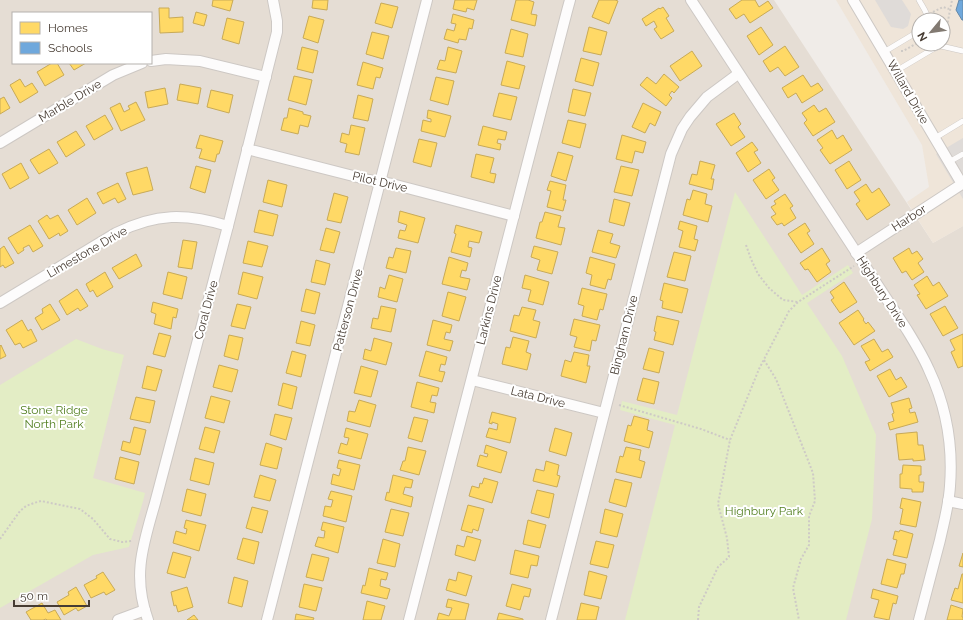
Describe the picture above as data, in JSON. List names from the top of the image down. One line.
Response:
{"streets":{"street":["Willard Drive","Marble Drive","Pilot Drive","Harbor","Limestone Drive","Highbury Drive","Coral Drive","Patterson Drive","Larkins Drive","Bingham Drive","Lata Drive"]},"crossings":[["Willard Drive","Harbor"],["Pilot Drive","Coral Drive"],["Pilot Drive","Patterson Drive"],["Pilot Drive","Larkins Drive"],["Harbor","Highbury Drive"],["Limestone Drive","Coral Drive"],["Highbury Drive","Bingham Drive"],["Larkins Drive","Lata Drive"],["Bingham Drive","Lata Drive"]],"parks":["Stone Ridge North Park","Highbury Park"],"legend":["Homes","Schools"],"scale_bar":"50 m","north":"bottom left"}
